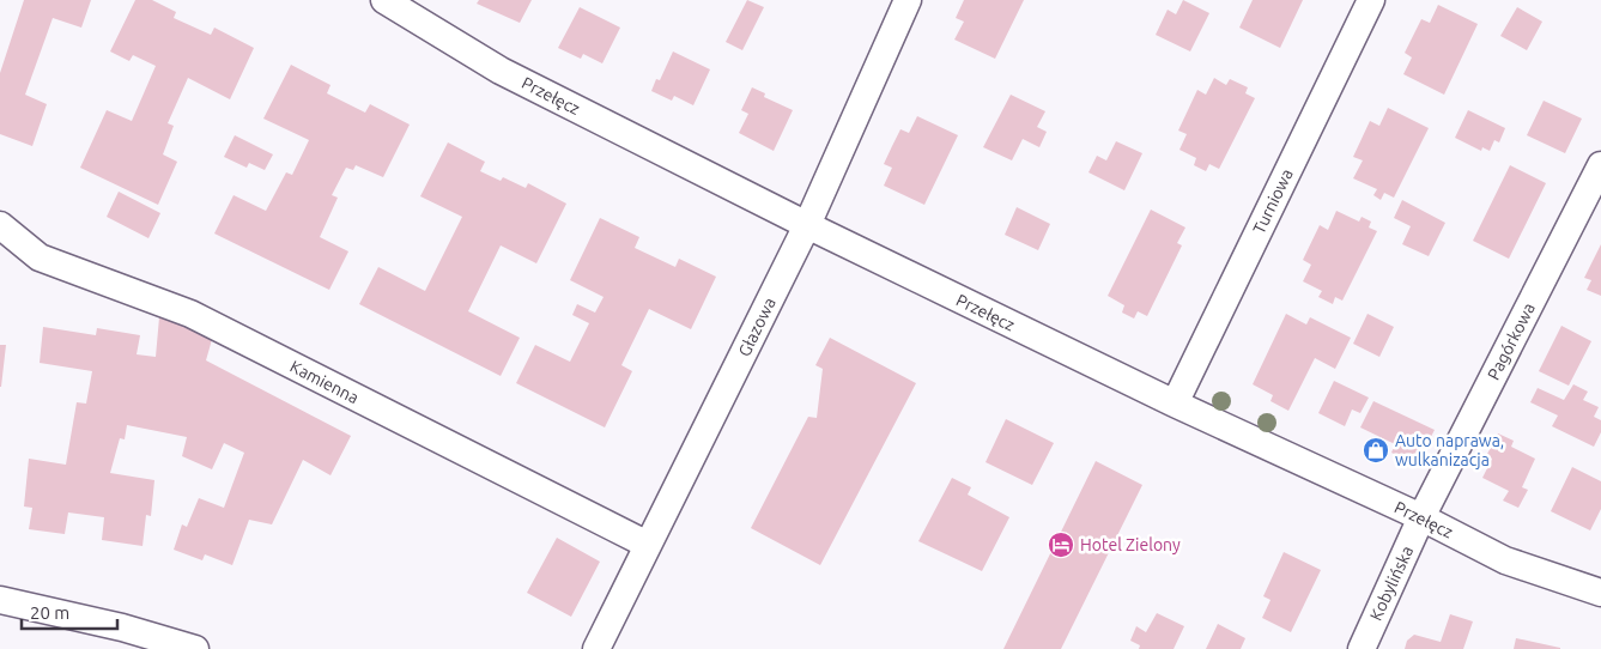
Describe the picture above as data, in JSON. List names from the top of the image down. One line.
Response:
{"streets":{"street":["Przełęcz","Turniowa","Głazowa","Pagórkowa","Kamienna","Kobylińska"]},"crossings":[["Przełęcz","Turniowa"],["Przełęcz","Głazowa"],["Przełęcz","Pagórkowa"],["Przełęcz","Kobylińska"],["Głazowa","Kamienna"],["Pagórkowa","Kobylińska"]],"places":{"shop":["Auto naprawa, wulkanizacja"],"hotel":["Hotel Zielony"]},"scale_bar":"20 m"}
